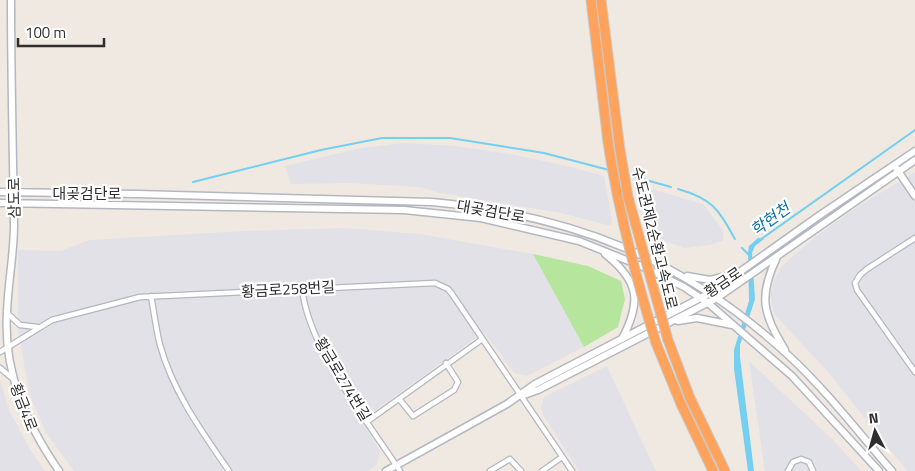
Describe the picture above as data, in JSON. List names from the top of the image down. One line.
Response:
{"streets":{"highway":["수도권제2순환고속도로"],"main road":["대곶검단로","삼도로","황금로","황금4로"],"street":["황금로258번길","황금로274번길"]},"crossings":[["대곶검단로","삼도로"],["대곶검단로","황금로"],["삼도로","황금4로"],["황금로","황금로258번길"],["황금로","황금로274번길"],["황금로258번길","황금로274번길"],["황금로258번길","황금4로"]],"water":["학현천"],"scale_bar":"100 m","north":"top"}
